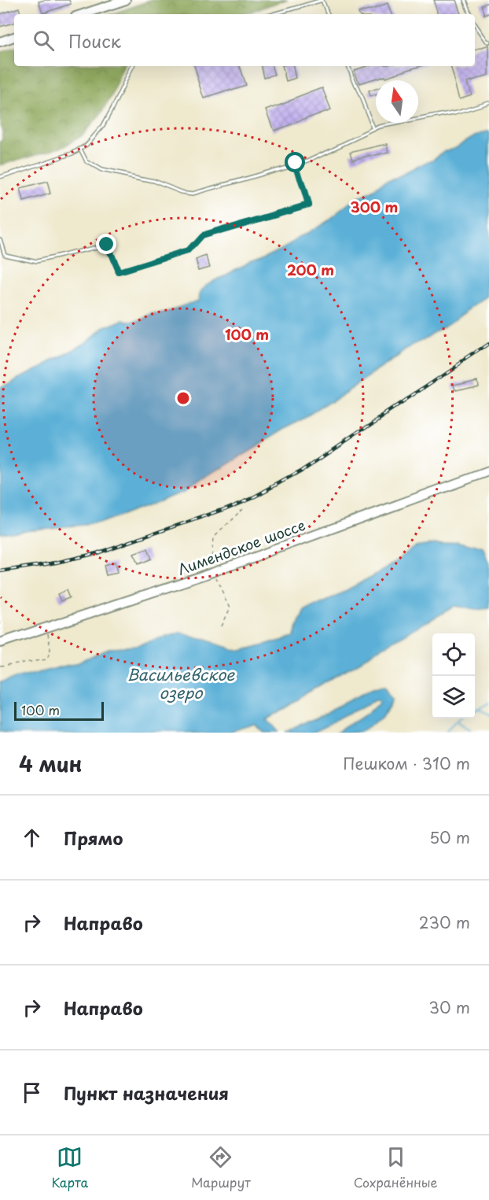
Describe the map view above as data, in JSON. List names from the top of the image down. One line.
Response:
{"streets":{"main road":["Лимендское шоссе"]},"water":["Васильевское озеро"],"scale_bar":"100 m","north":"top","page":{"search":"Поиск","scale":"100 m","heading":["4 мин","Пешком · 310 m"],"list":[["Прямо","50 m"],["Направо","230 m"],["Направо","30 m"],"Пункт назначения"],"nav":["Карта","Маршрут","Сохранённые"]},"rings":["300 m","200 m","100 m"]}
